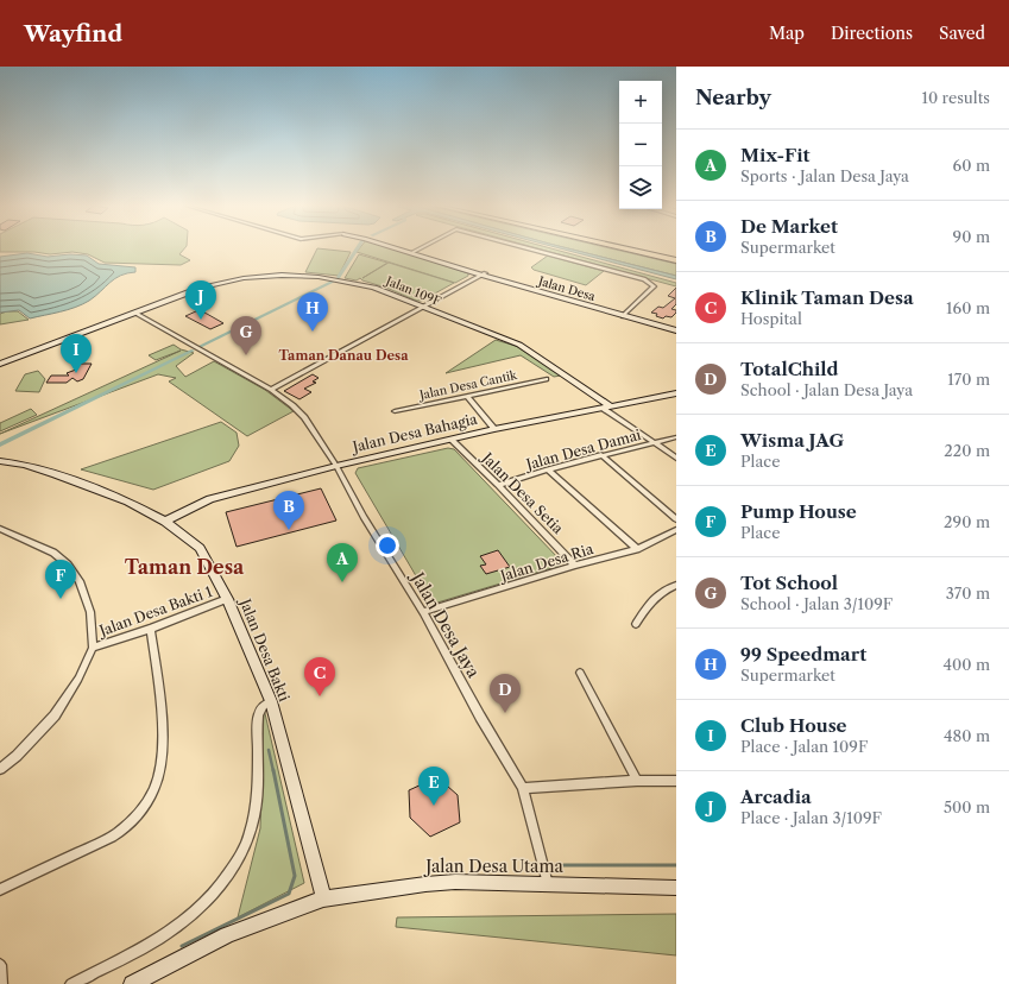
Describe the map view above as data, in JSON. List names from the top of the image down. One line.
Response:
{"streets":{"street":["Jalan Desa","Jalan 109F","Jalan Desa Cantik","Jalan Desa Bahagia","Jalan Desa Damai","Jalan Desa Setia","Jalan Desa Ria","Jalan Desa Bakti 1","Jalan Desa Jaya","Jalan Desa Bakti","Jalan Desa Utama"]},"crossings":[["Jalan 109F","Jalan Desa Bahagia"],["Jalan 109F","Jalan Desa Jaya"],["Jalan Desa Bahagia","Jalan Desa Setia"],["Jalan Desa Bahagia","Jalan Desa Jaya"],["Jalan Desa Bahagia","Jalan Desa Bakti"],["Jalan Desa Damai","Jalan Desa Setia"],["Jalan Desa Setia","Jalan Desa Ria"],["Jalan Desa Ria","Jalan Desa Jaya"],["Jalan Desa Bakti 1","Jalan Desa Bakti"],["Jalan Desa Jaya","Jalan Desa Utama"],["Jalan Desa Bakti","Jalan Desa Utama"]],"districts":["Taman Danau Desa","Taman Desa"],"page":{"header":"Wayfind","nav":["Map","Directions","Saved"],"heading":["Nearby","10 results"],"map_buttons":["+","−"],"list":[{"mark":"A","name":"Mix-Fit","note":"Sports · Jalan Desa Jaya","value":"60 m"},{"mark":"B","name":"De Market","note":"Supermarket","value":"90 m"},{"mark":"C","name":"Klinik Taman Desa","note":"Hospital","value":"160 m"},{"mark":"D","name":"TotalChild","note":"School · Jalan Desa Jaya","value":"170 m"},{"mark":"E","name":"Wisma JAG","note":"Place","value":"220 m"},{"mark":"F","name":"Pump House","note":"Place","value":"290 m"},{"mark":"G","name":"Tot School","note":"School · Jalan 3/109F","value":"370 m"},{"mark":"H","name":"99 Speedmart","note":"Supermarket","value":"400 m"},{"mark":"I","name":"Club House","note":"Place · Jalan 109F","value":"480 m"},{"mark":"J","name":"Arcadia","note":"Place · Jalan 3/109F","value":"500 m"}],"pins":["J","H","G","I","B","A","F","C","D","E"]}}
